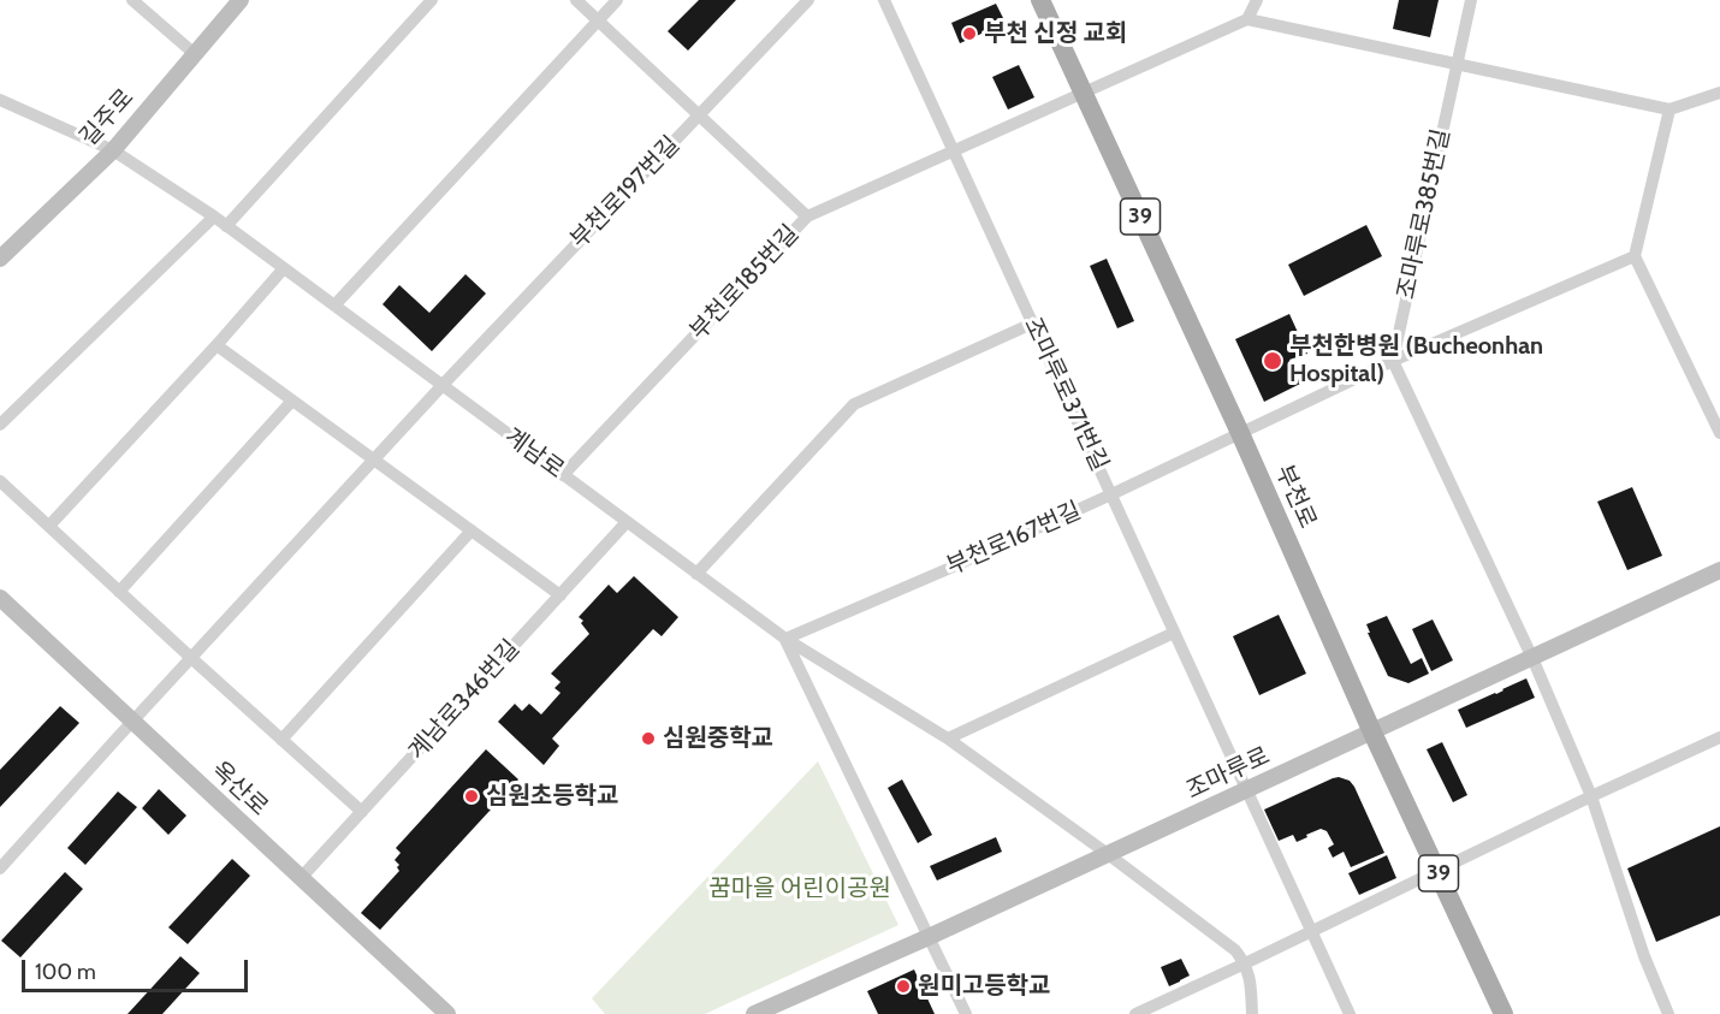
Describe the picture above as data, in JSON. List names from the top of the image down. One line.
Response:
{"streets":{"main road":["39","부천로"],"street":["길주로","부천로197번길","조마루로385번길","부천로185번길","조마루로371번길","계남로","부천로167번길","계남로346번길","조마루로","옥산로"]},"crossings":[["길주로","계남로"],["부천로197번길","계남로"],["부천로197번길","옥산로"],["조마루로385번길","부천로167번길"],["부천로185번길","조마루로371번길"],["부천로185번길","계남로"],["부천로185번길","부천로"],["조마루로371번길","부천로167번길"],["조마루로371번길","조마루로"],["계남로","부천로167번길"],["계남로","계남로346번길"],["계남로","조마루로"],["부천로","부천로167번길"],["부천로","조마루로"],["계남로346번길","옥산로"]],"parks":["꿈마을 어린이공원"],"places":["부천 신정 교회","부천한병원 (Bucheonhan Hospital)","심원중학교","심원초등학교","원미고등학교"],"scale_bar":"100 m"}
